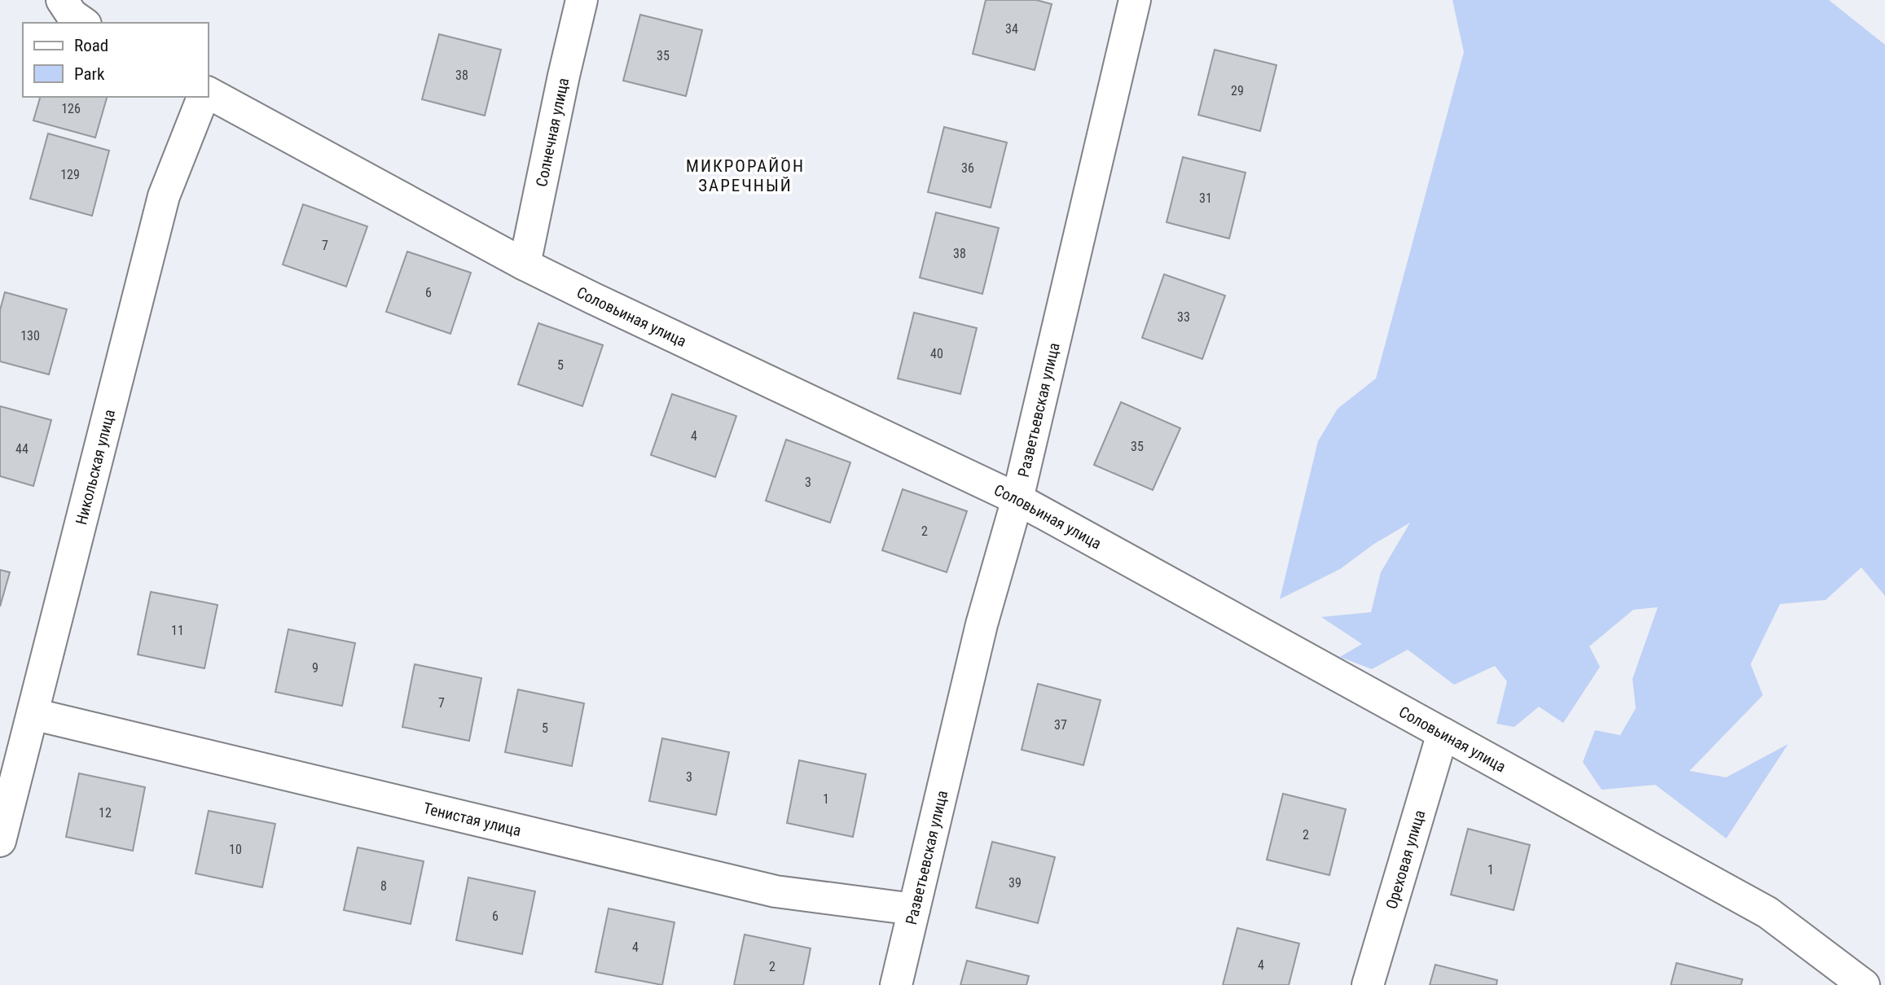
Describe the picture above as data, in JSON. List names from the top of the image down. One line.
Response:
{"streets":{"street":["Солнечная улица","Соловьиная улица","Разветьевская улица","Никольская улица","Тенистая улица","Ореховая улица"]},"crossings":[["Солнечная улица","Соловьиная улица"],["Соловьиная улица","Разветьевская улица"],["Соловьиная улица","Ореховая улица"],["Разветьевская улица","Тенистая улица"],["Никольская улица","Тенистая улица"]],"districts":["МИКРОРАЙОН ЗАРЕЧНЫЙ"],"house_numbers":["34","35","38","29","126","36","129","31","7","38","6","33","130","40","5","4","35","44","3","2","11","9","7","37","5","3","1","12","2","10","1","39","8","6","4","4","2"],"legend":["Road","Park"]}
